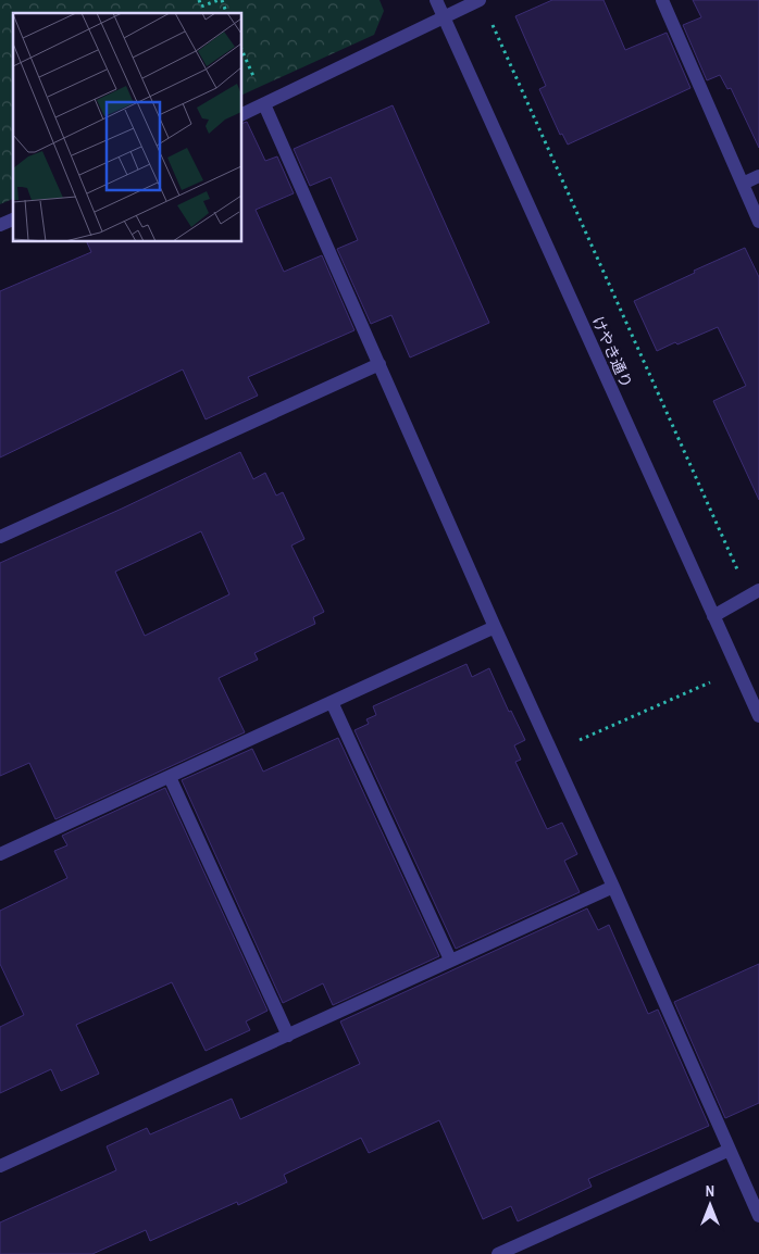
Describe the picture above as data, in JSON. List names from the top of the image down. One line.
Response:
{"streets":{"street":["けやき通り"]},"north":"top"}
